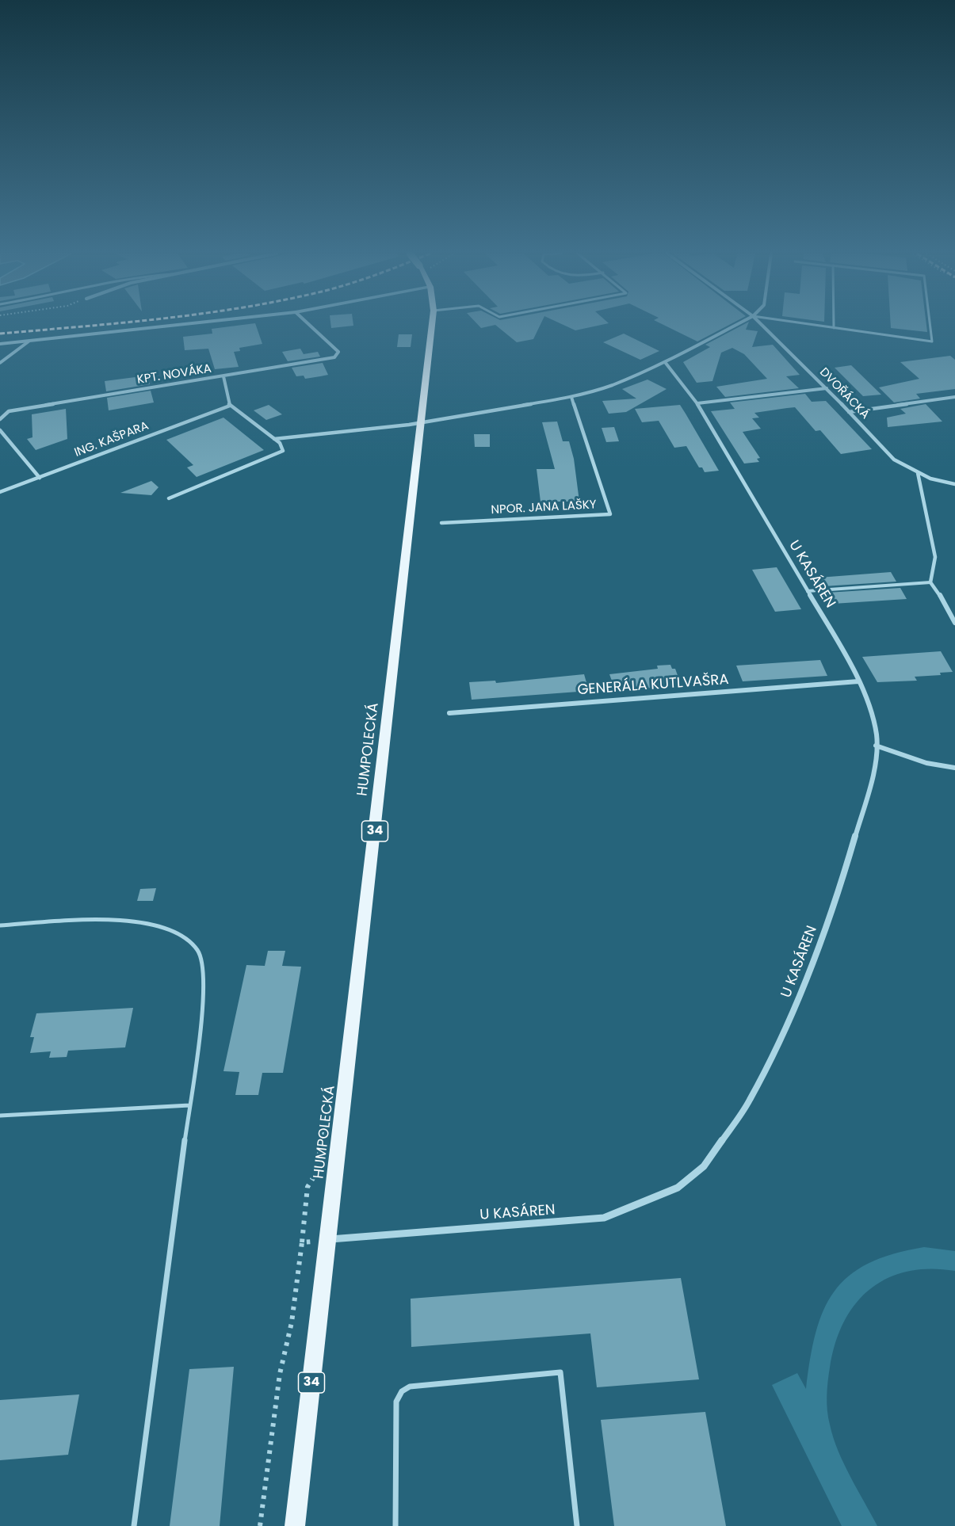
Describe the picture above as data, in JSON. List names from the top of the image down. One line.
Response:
{"streets":{"main road":["HUMPOLECKÁ","34"],"street":["KPT. NOVÁKA","DVOŘÁCKÁ","ING. KAŠPARA","NPOR. JANA LAŠKY","U KASÁREN","GENERÁLA KUTLVAŠRA"]},"crossings":[["U KASÁREN","GENERÁLA KUTLVAŠRA"],["U KASÁREN","HUMPOLECKÁ"],["U KASÁREN","34"],["HUMPOLECKÁ","34"]]}
